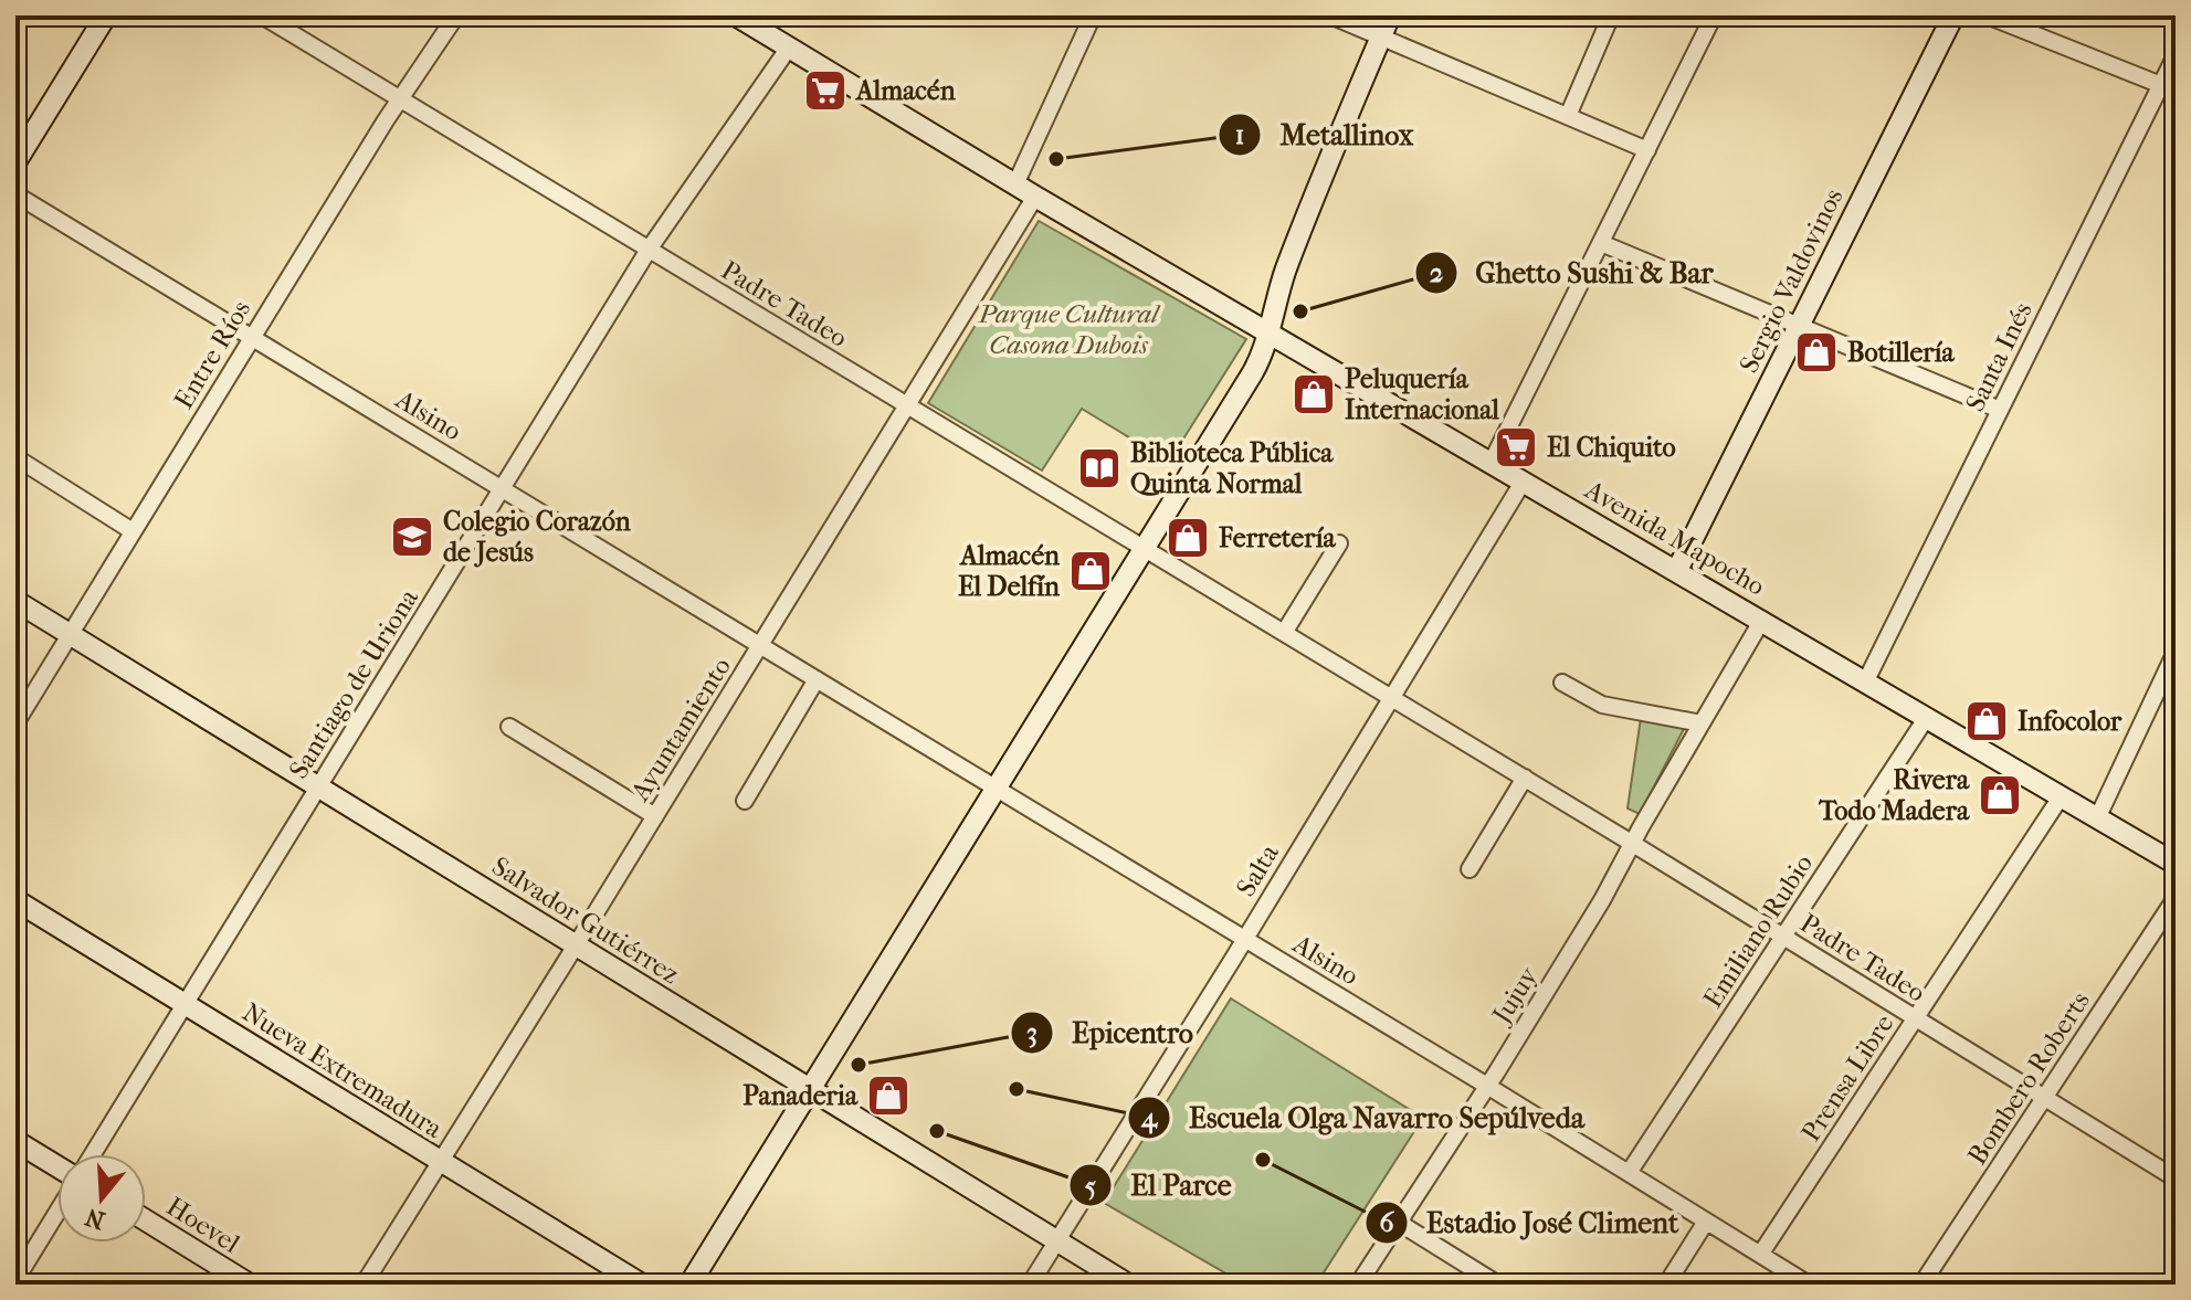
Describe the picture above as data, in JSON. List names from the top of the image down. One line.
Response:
{"streets":{"main road":["Sergio Valdovinos","Avenida Mapocho","Salvador Gutiérrez","Nueva Extremadura","Hoevel"],"street":["Padre Tadeo","Entre Ríos","Santa Inés","Alsino","Santiago de Uriona","Ayuntamiento","Salta","Emiliano Rubio","Jujuy","Prensa Libre","Bombero Roberts"]},"crossings":[["Sergio Valdovinos","Avenida Mapocho"],["Padre Tadeo","Entre Ríos"],["Padre Tadeo","Santiago de Uriona"],["Padre Tadeo","Ayuntamiento"],["Padre Tadeo","Salta"],["Padre Tadeo","Emiliano Rubio"],["Padre Tadeo","Jujuy"],["Padre Tadeo","Prensa Libre"],["Padre Tadeo","Bombero Roberts"],["Entre Ríos","Alsino"],["Entre Ríos","Salvador Gutiérrez"],["Santa Inés","Avenida Mapocho"],["Alsino","Santiago de Uriona"],["Alsino","Ayuntamiento"],["Alsino","Salta"],["Alsino","Emiliano Rubio"],["Alsino","Jujuy"],["Alsino","Prensa Libre"],["Avenida Mapocho","Santiago de Uriona"],["Avenida Mapocho","Ayuntamiento"],["Avenida Mapocho","Salta"],["Avenida Mapocho","Emiliano Rubio"],["Avenida Mapocho","Jujuy"],["Avenida Mapocho","Prensa Libre"],["Santiago de Uriona","Salvador Gutiérrez"],["Santiago de Uriona","Nueva Extremadura"],["Ayuntamiento","Salvador Gutiérrez"],["Ayuntamiento","Nueva Extremadura"],["Salta","Salvador Gutiérrez"]],"parks":["Parque Cultural Casona Dubois"],"places":{"supermarket":["Almacén","El Chiquito"],"other":["Metallinox","Ghetto Sushi & Bar","Epicentro","Escuela Olga Navarro Sepúlveda","El Parce","Estadio José Climent"],"shop":["Botillería","Peluquería Internacional","Ferretería","Almacén El Delfín","Infocolor","Rivera Todo Madera","Panaderia"],"library":["Biblioteca Pública Quinta Normal"],"school or university":["Colegio Corazón de Jesús"]},"north":"bottom"}
